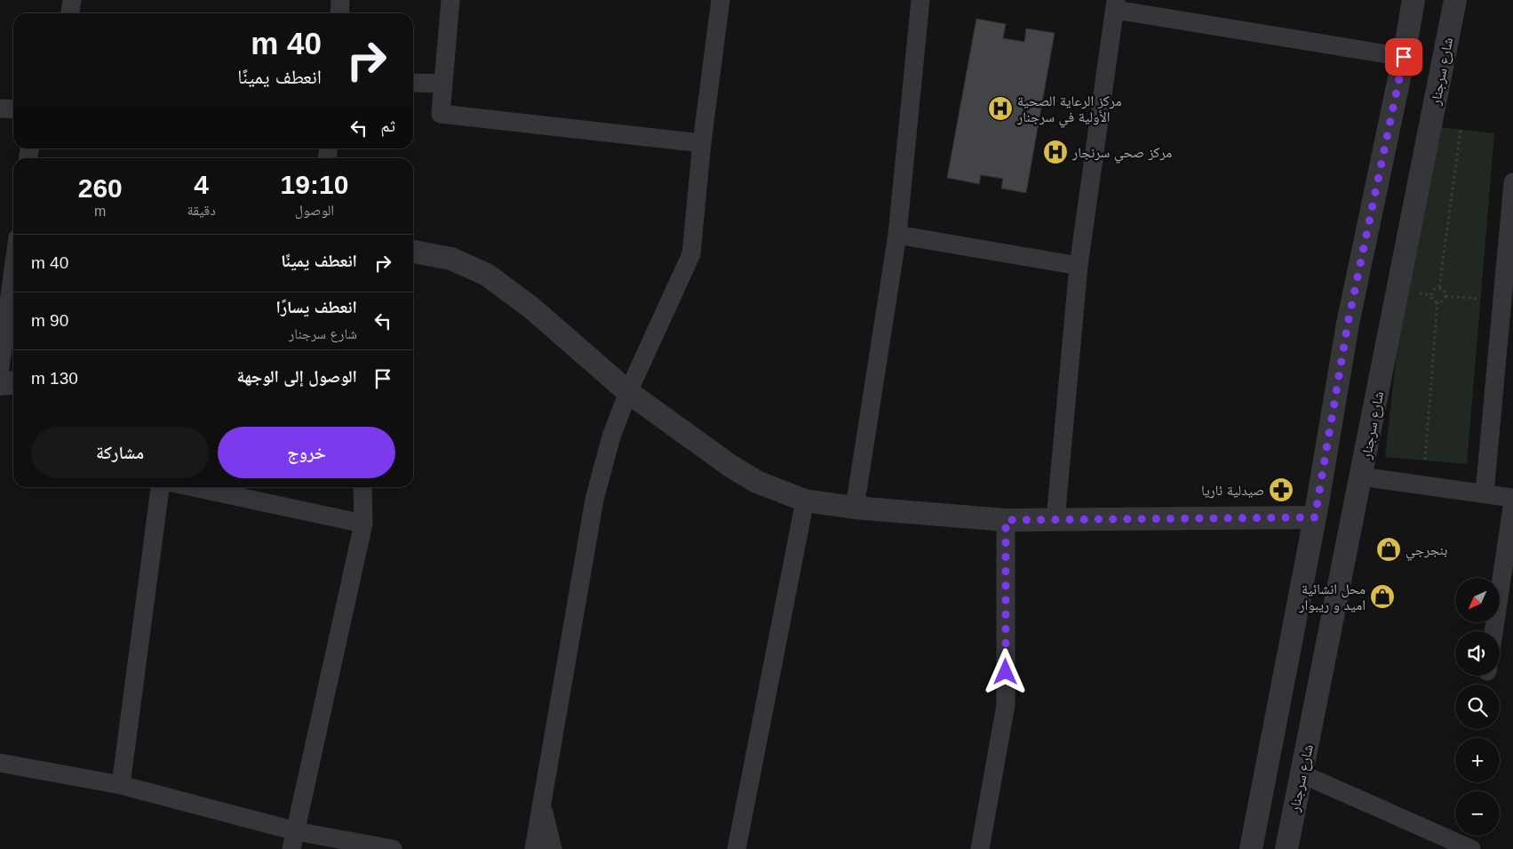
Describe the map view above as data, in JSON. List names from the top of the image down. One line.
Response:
{"streets":{"street":["شارع سرجنار"]},"places":{"hospital":["مركز الرعاية الصحية الأولية في سرجنار","مركز صحي سرنجار"],"pharmacy":["صيدلية ئاريا"],"shop":["بنجرجي","محل انشائية امید و ریبوار"]},"north":"bottom left","page":{"turn":["40 m","انعطف يمينًا"],"then":"ثم","eta":["19:10","الوصول","4","دقيقة","260","m"],"list":[{"name":"انعطف يمينًا","value":"40 m"},{"name":"انعطف يسارًا","note":"شارع سرجنار","value":"90 m"},{"name":"الوصول إلى الوجهة","value":"130 m"}],"buttons":["خروج","مشاركة"],"map_buttons":["+","−"]}}
